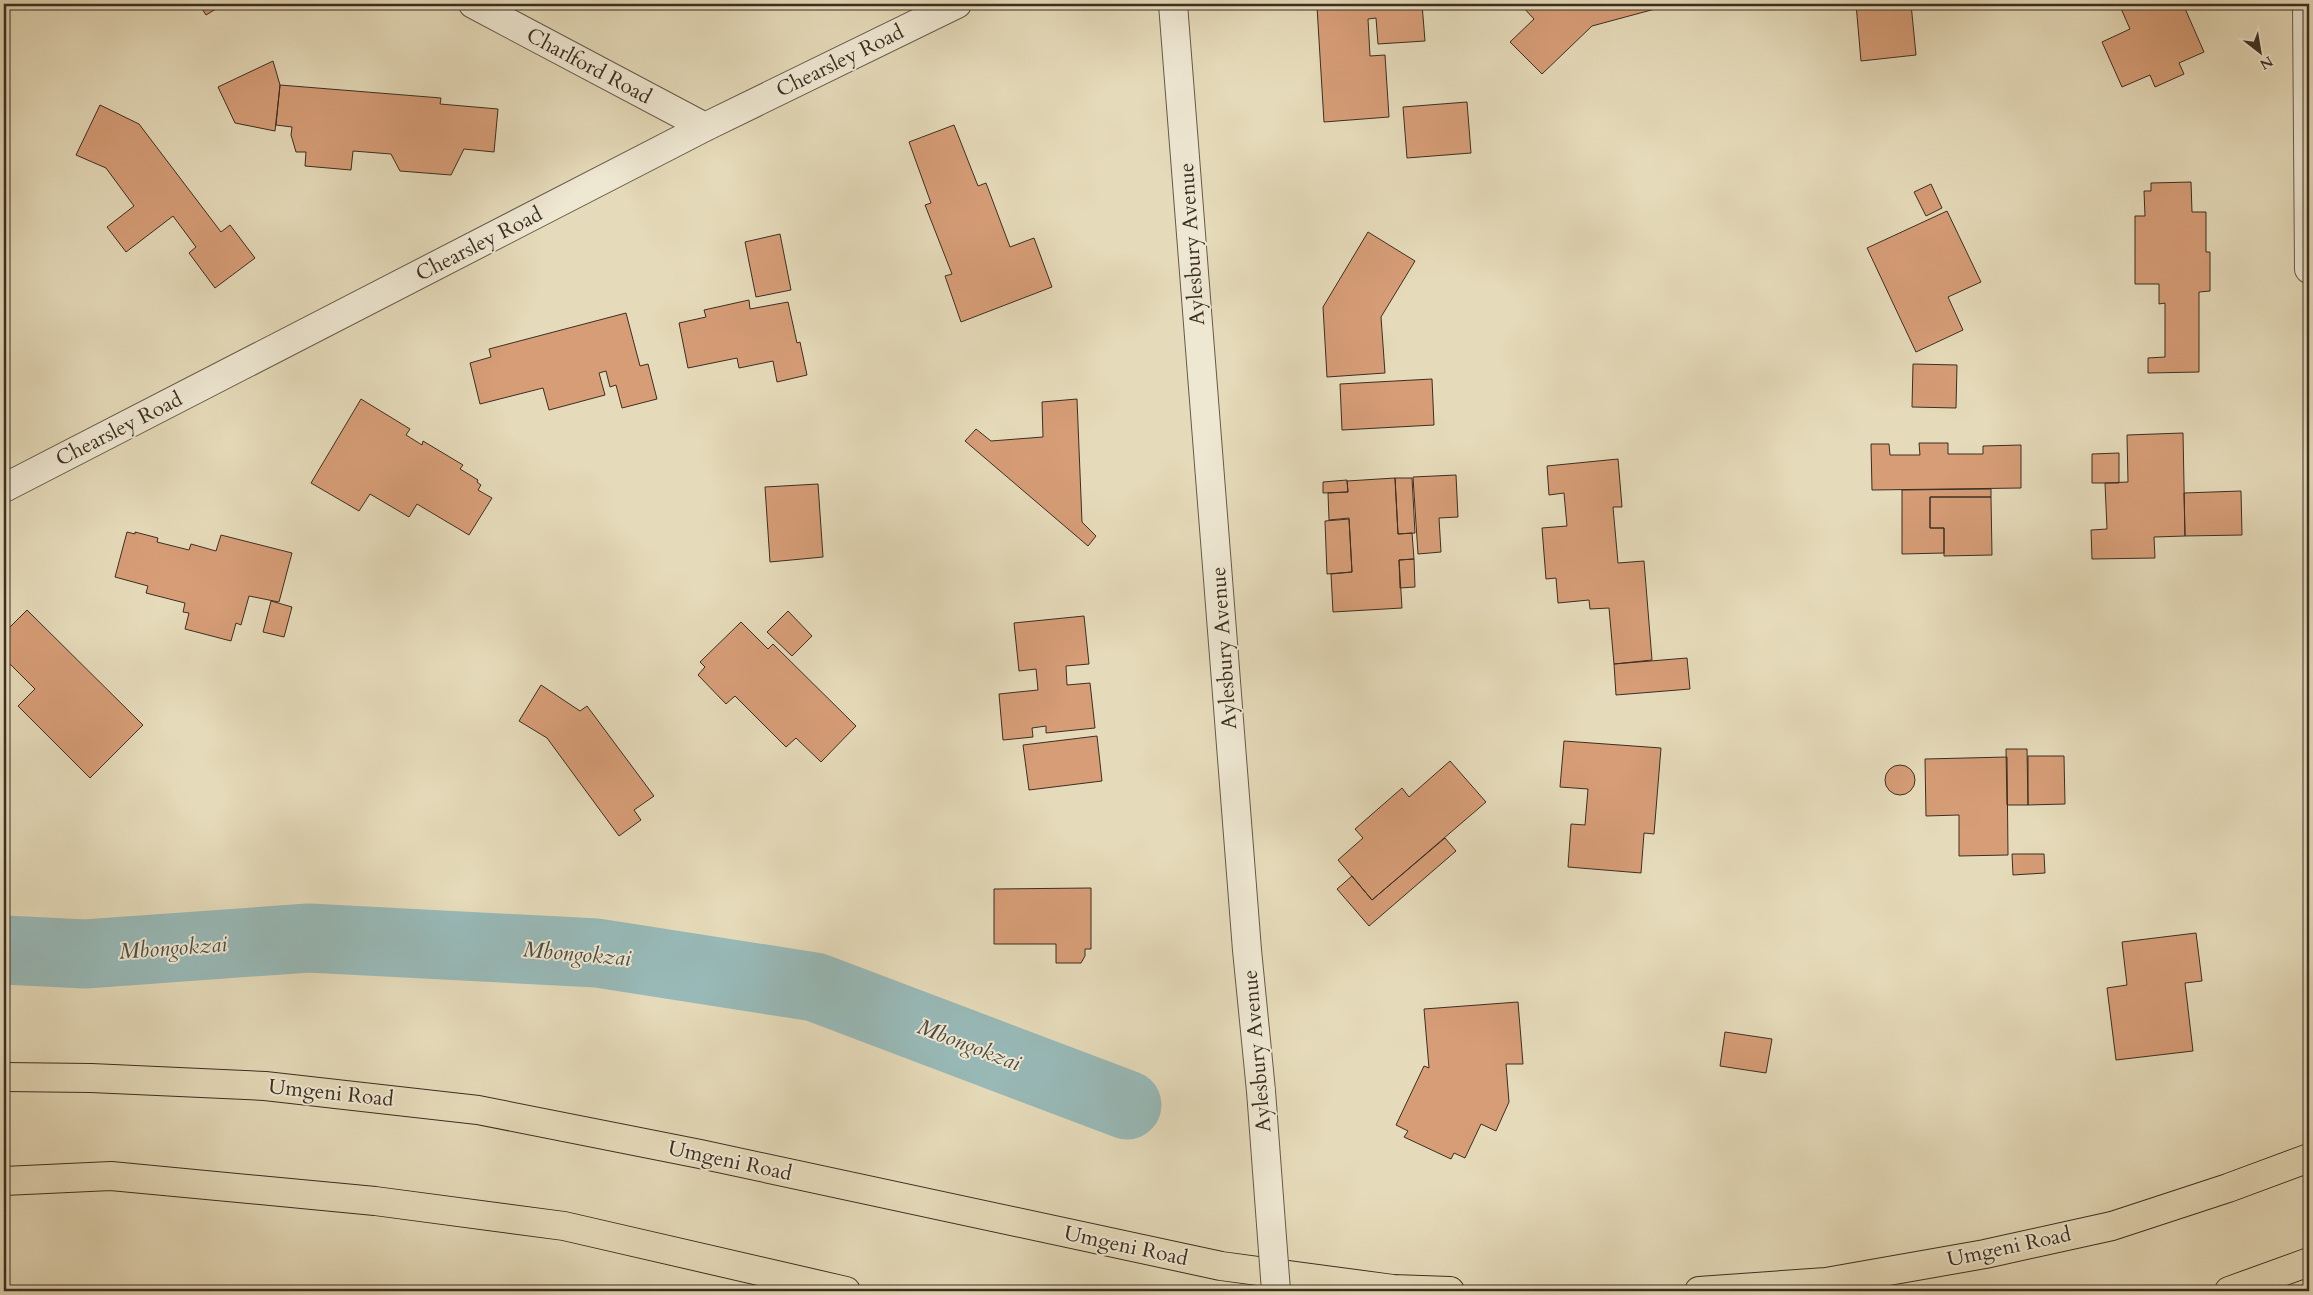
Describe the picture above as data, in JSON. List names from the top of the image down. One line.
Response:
{"streets":{"highway":["Umgeni Road"],"street":["Chearsley Road","Charlford Road","Aylesbury Avenue"]},"crossings":[["Chearsley Road","Charlford Road"]],"water":["Mbongokzai"],"north":"bottom right"}
